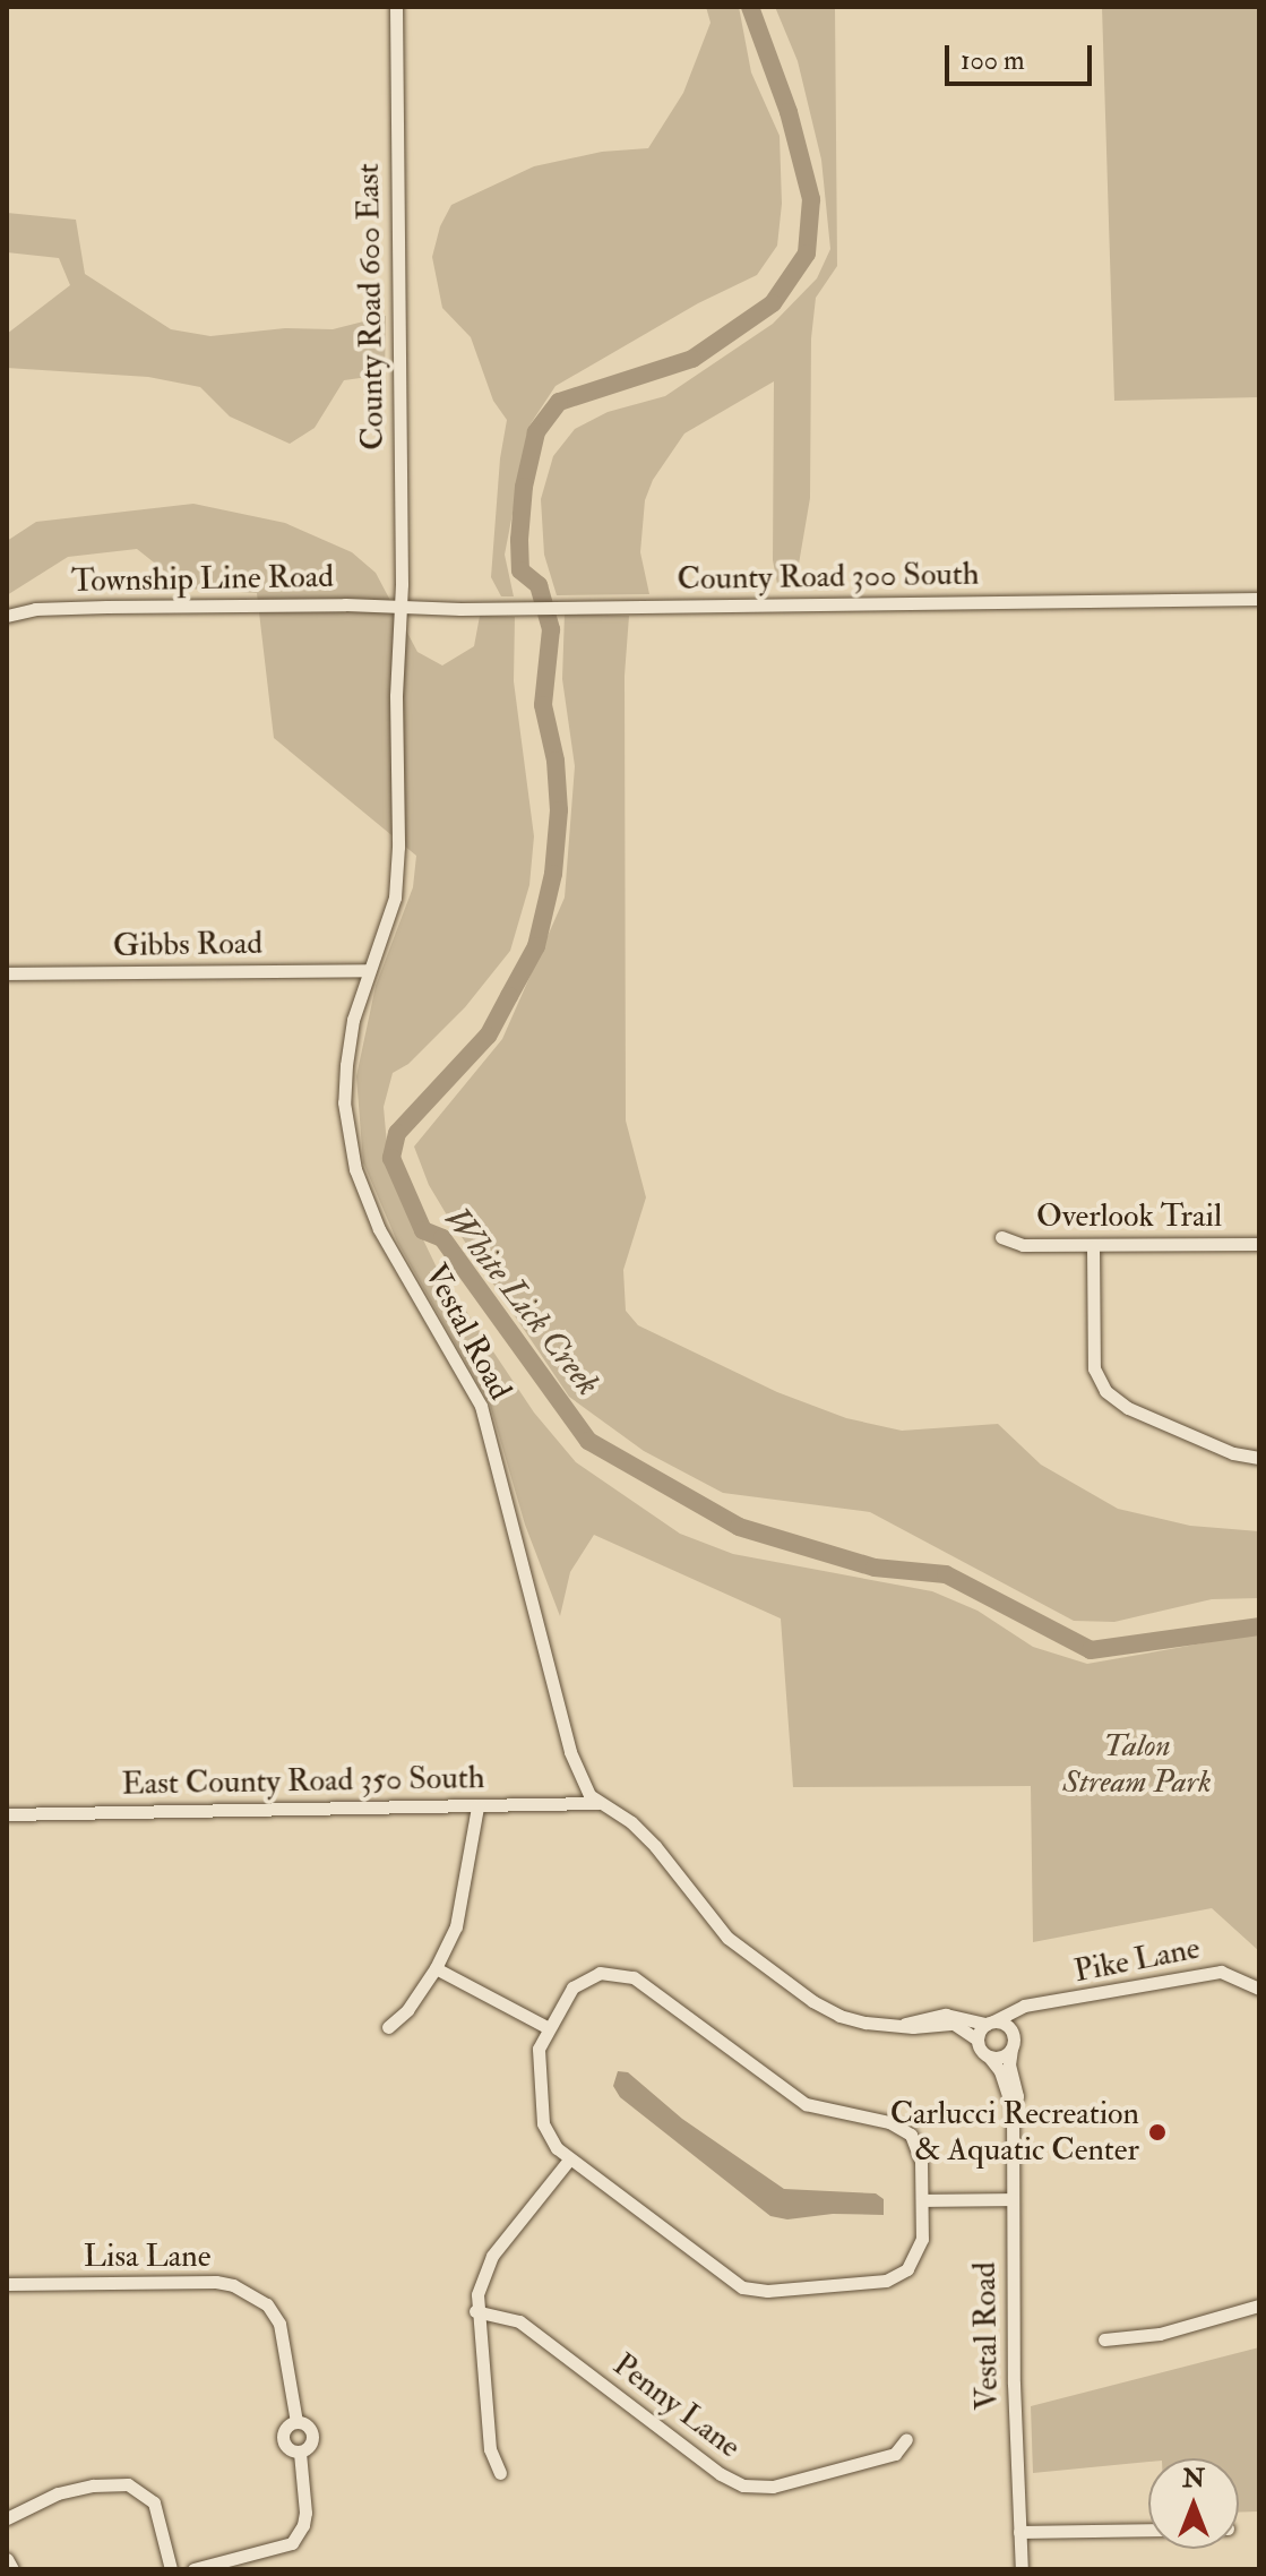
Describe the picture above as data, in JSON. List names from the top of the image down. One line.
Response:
{"streets":{"street":["County Road 600 East","County Road 300 South","Township Line Road","Gibbs Road","Overlook Trail","Vestal Road","East County Road 350 South","Pike Lane","Lisa Lane","Penny Lane"]},"crossings":[["County Road 600 East","County Road 300 South"],["County Road 600 East","Township Line Road"],["County Road 600 East","Vestal Road"],["County Road 300 South","Township Line Road"],["County Road 300 South","Vestal Road"],["Township Line Road","Vestal Road"],["Gibbs Road","Vestal Road"],["Vestal Road","East County Road 350 South"],["Vestal Road","Pike Lane"]],"water":["White Lick Creek"],"parks":["Talon Stream Park"],"places":["Carlucci Recreation & Aquatic Center"],"scale_bar":"100 m","north":"top"}
